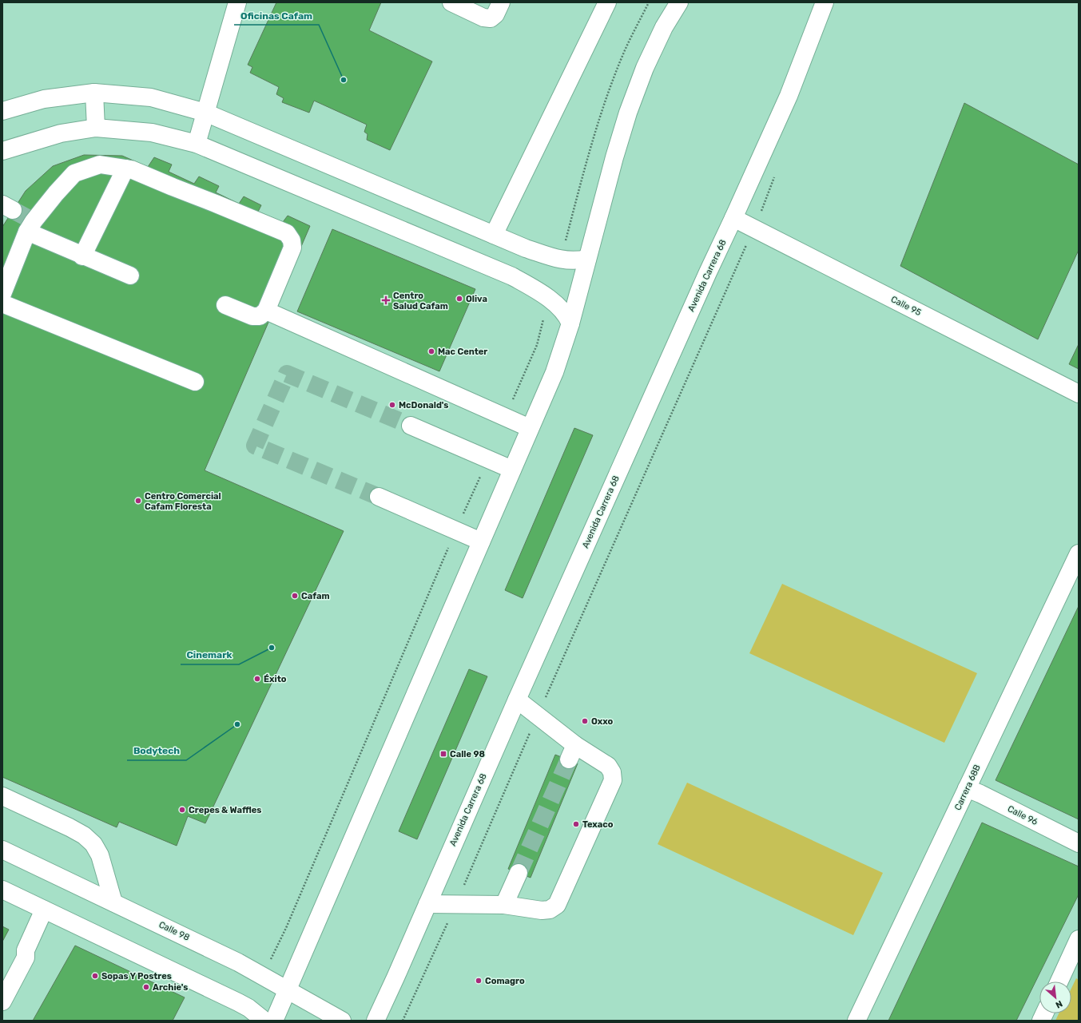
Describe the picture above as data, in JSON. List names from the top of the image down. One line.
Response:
{"streets":{"main road":["Avenida Carrera 68","Calle 95","Carrera 68B","Calle 96","Calle 98"]},"crossings":[["Avenida Carrera 68","Calle 95"],["Carrera 68B","Calle 96"]],"places":{"other":["Oficinas Cafam","Oliva","Mac Center","McDonald's","Centro Comercial Cafam Floresta","Cafam","Cinemark","Éxito","Oxxo","Bodytech","Crepes & Waffles","Texaco","Sopas Y Postres","Comagro","Archie's"],"health":["Centro Salud Cafam"],"transit":["Calle 98"]},"north":"bottom right"}
